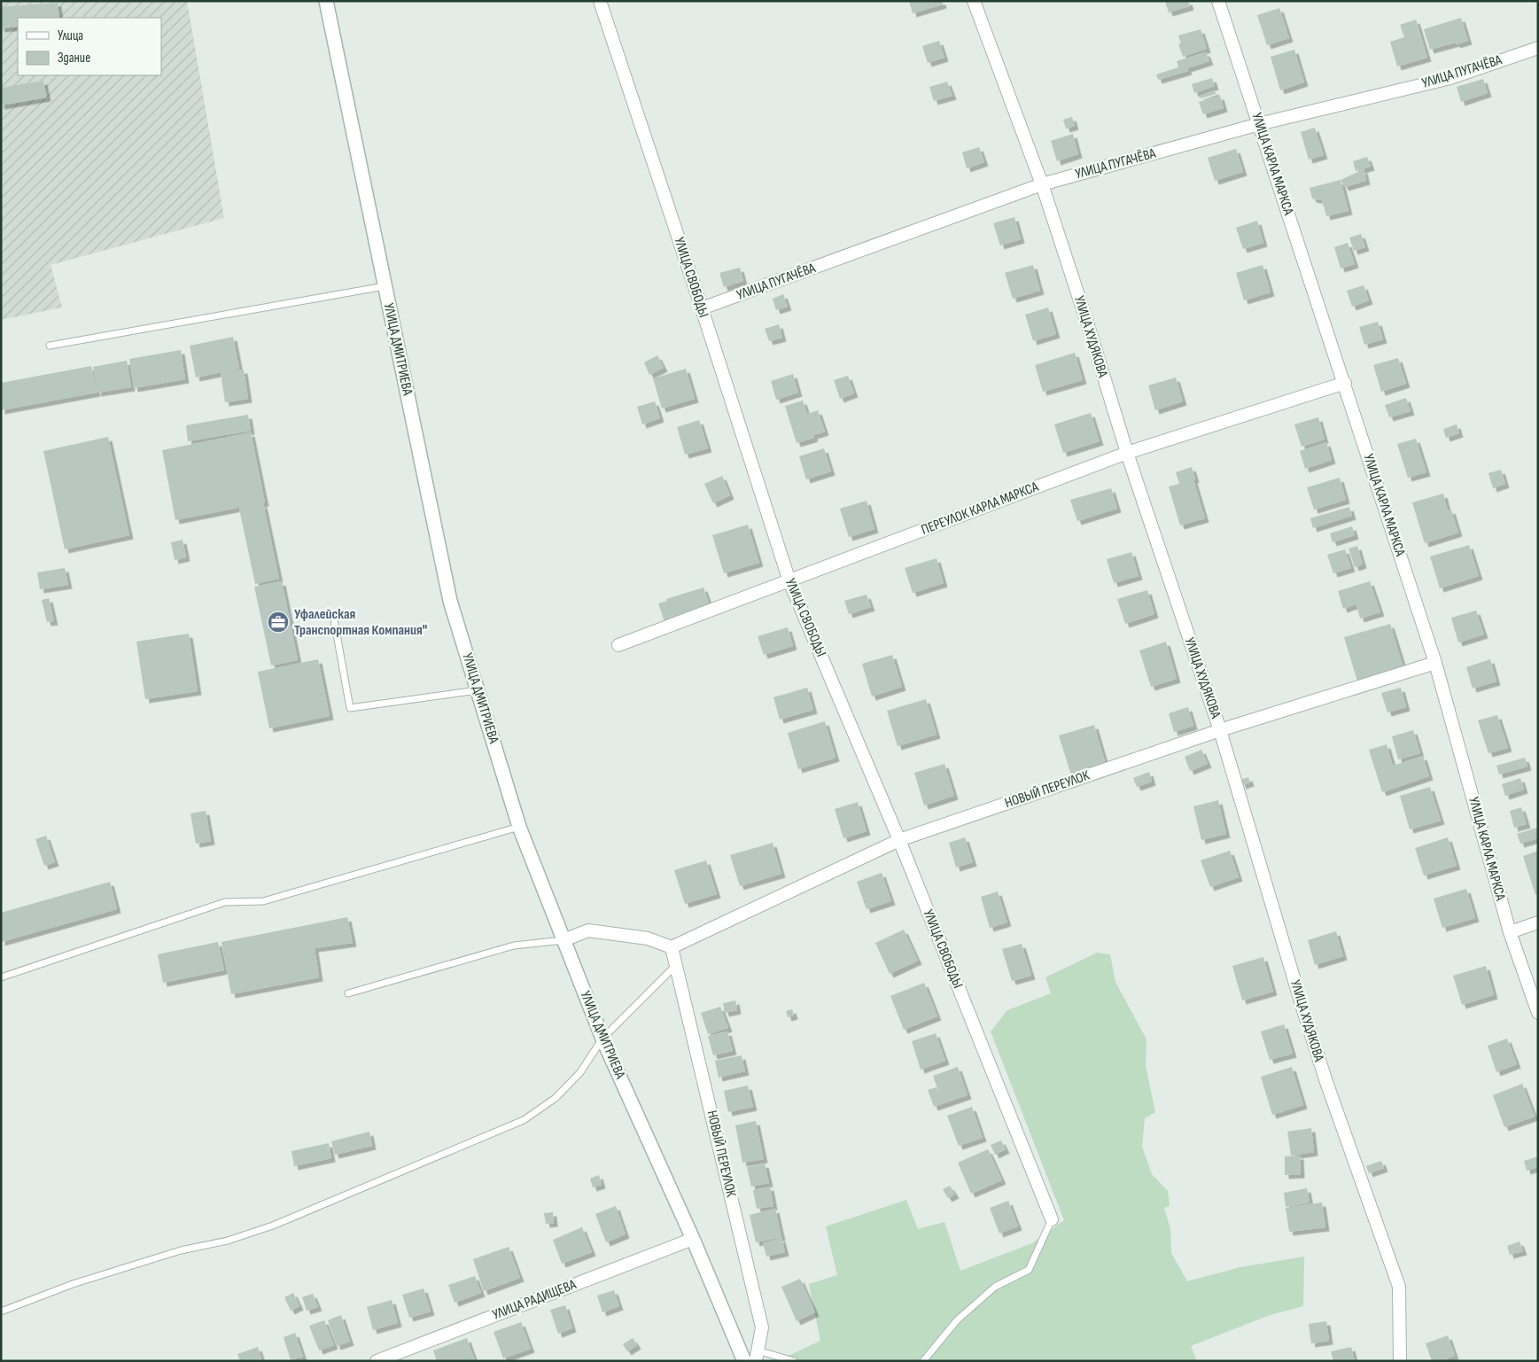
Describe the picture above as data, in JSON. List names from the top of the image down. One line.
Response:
{"streets":{"street":["УЛИЦА ПУГАЧЁВА","УЛИЦА КАРЛА МАРКСА","УЛИЦА СВОБОДЫ","УЛИЦА ХУДЯКОВА","УЛИЦА ДМИТРИЕВА","ПЕРЕУЛОК КАРЛА МАРКСА","НОВЫЙ ПЕРЕУЛОК","УЛИЦА РАДИЩЕВА"]},"crossings":[["УЛИЦА ПУГАЧЁВА","УЛИЦА КАРЛА МАРКСА"],["УЛИЦА ПУГАЧЁВА","УЛИЦА СВОБОДЫ"],["УЛИЦА ПУГАЧЁВА","УЛИЦА ХУДЯКОВА"],["УЛИЦА КАРЛА МАРКСА","ПЕРЕУЛОК КАРЛА МАРКСА"],["УЛИЦА КАРЛА МАРКСА","НОВЫЙ ПЕРЕУЛОК"],["УЛИЦА СВОБОДЫ","ПЕРЕУЛОК КАРЛА МАРКСА"],["УЛИЦА СВОБОДЫ","НОВЫЙ ПЕРЕУЛОК"],["УЛИЦА ХУДЯКОВА","ПЕРЕУЛОК КАРЛА МАРКСА"],["УЛИЦА ХУДЯКОВА","НОВЫЙ ПЕРЕУЛОК"],["УЛИЦА ДМИТРИЕВА","УЛИЦА РАДИЩЕВА"]],"places":{"office":["Уфалейская Транспортная Компания\""]},"legend":["Улица","Здание"]}
